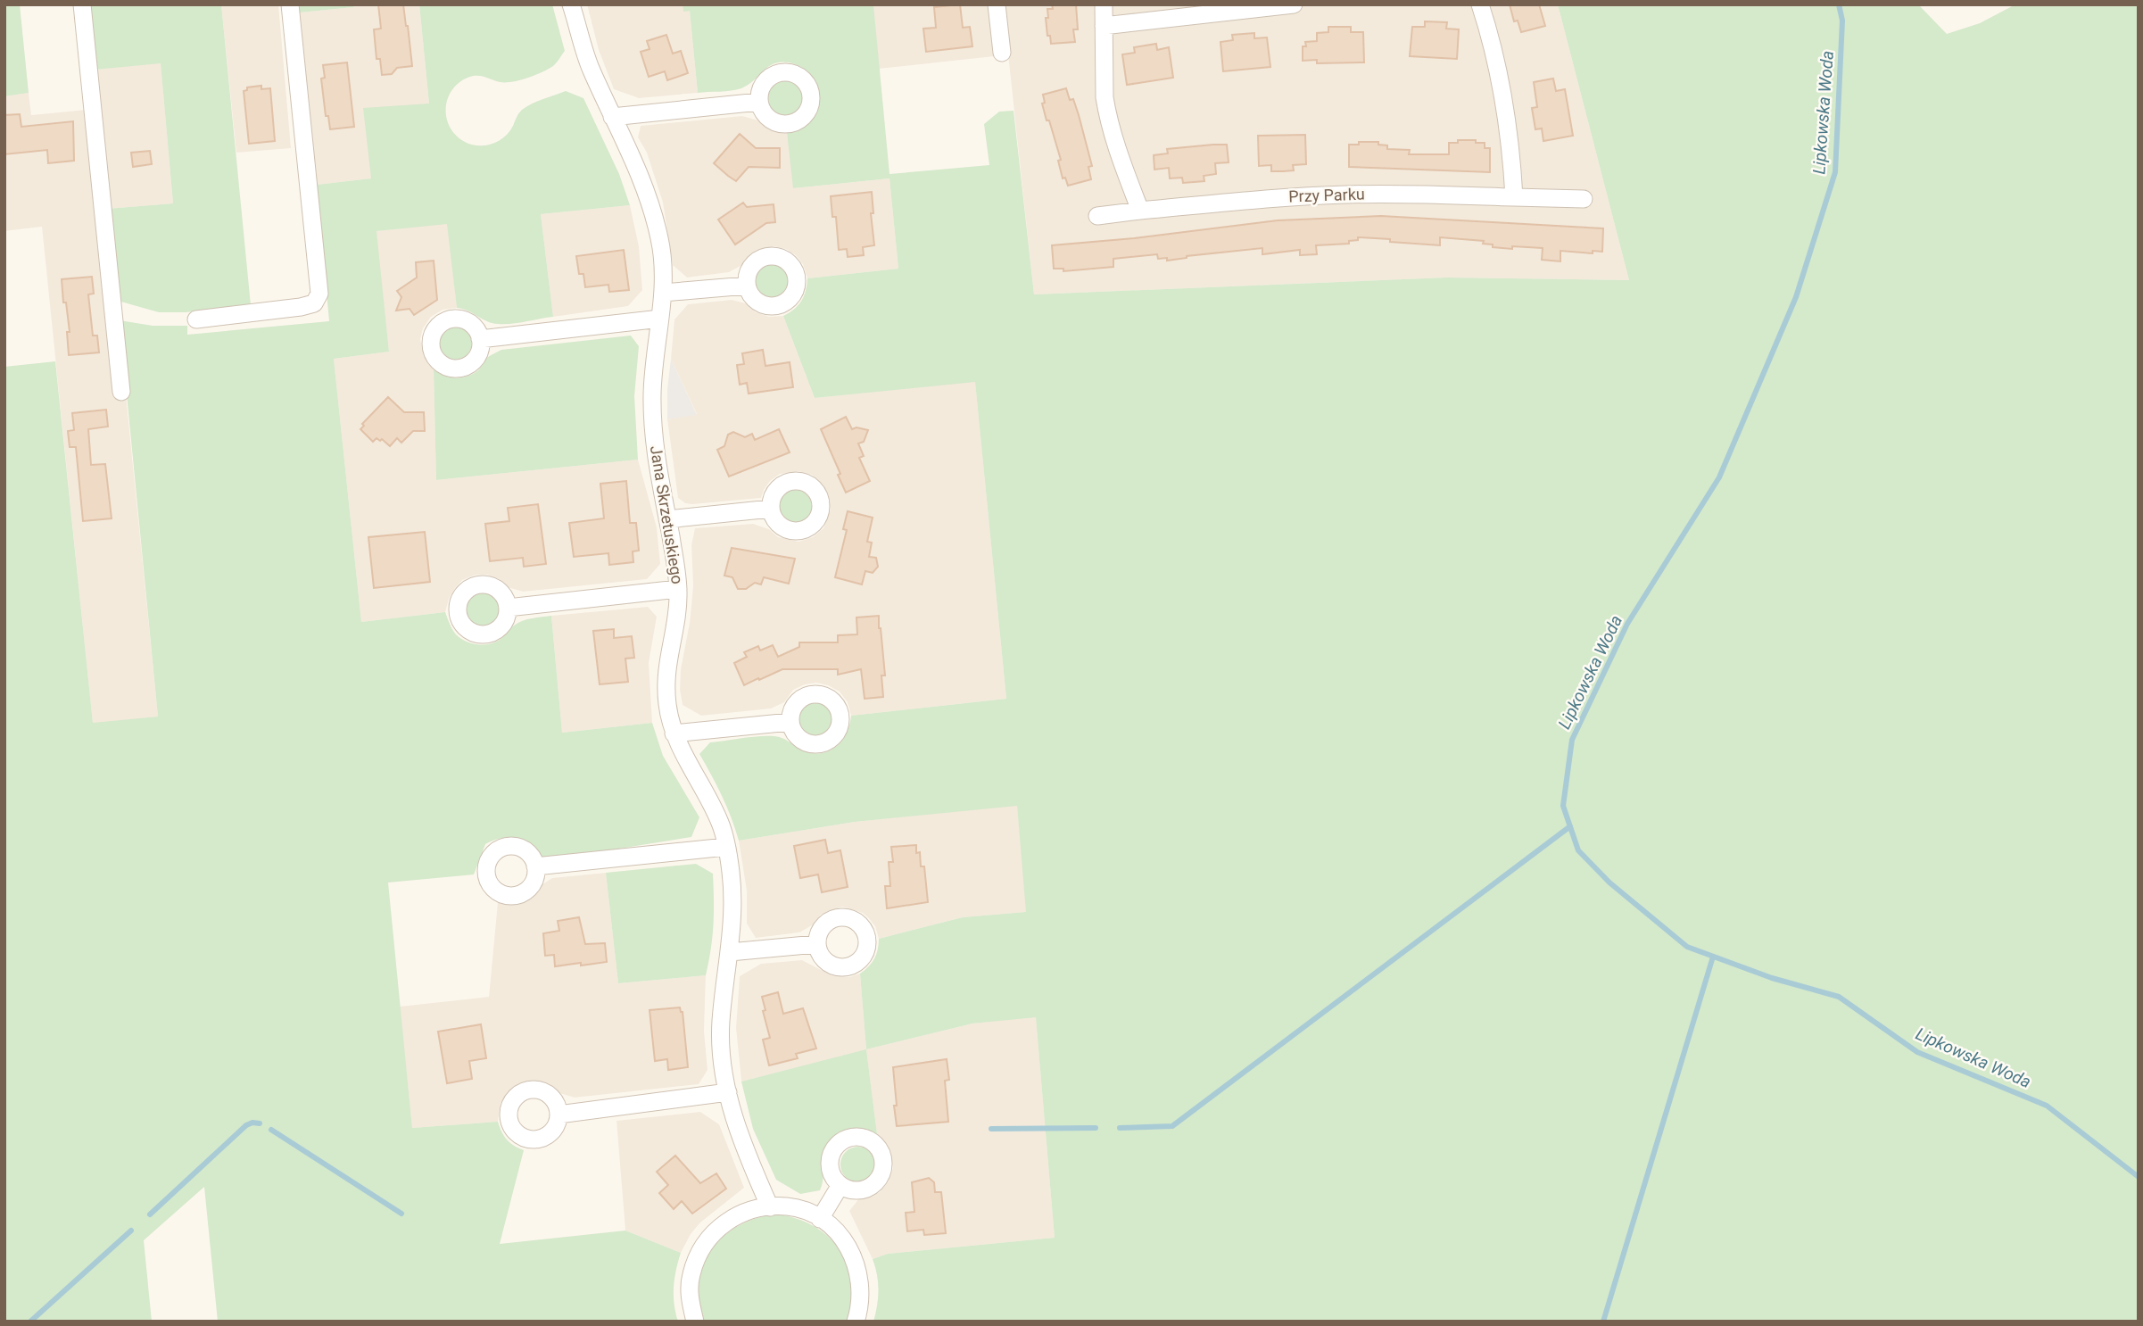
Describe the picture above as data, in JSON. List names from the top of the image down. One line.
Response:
{"streets":{"street":["Przy Parku","Jana Skrzetuskiego"]},"water":["Lipkowska Woda"]}
